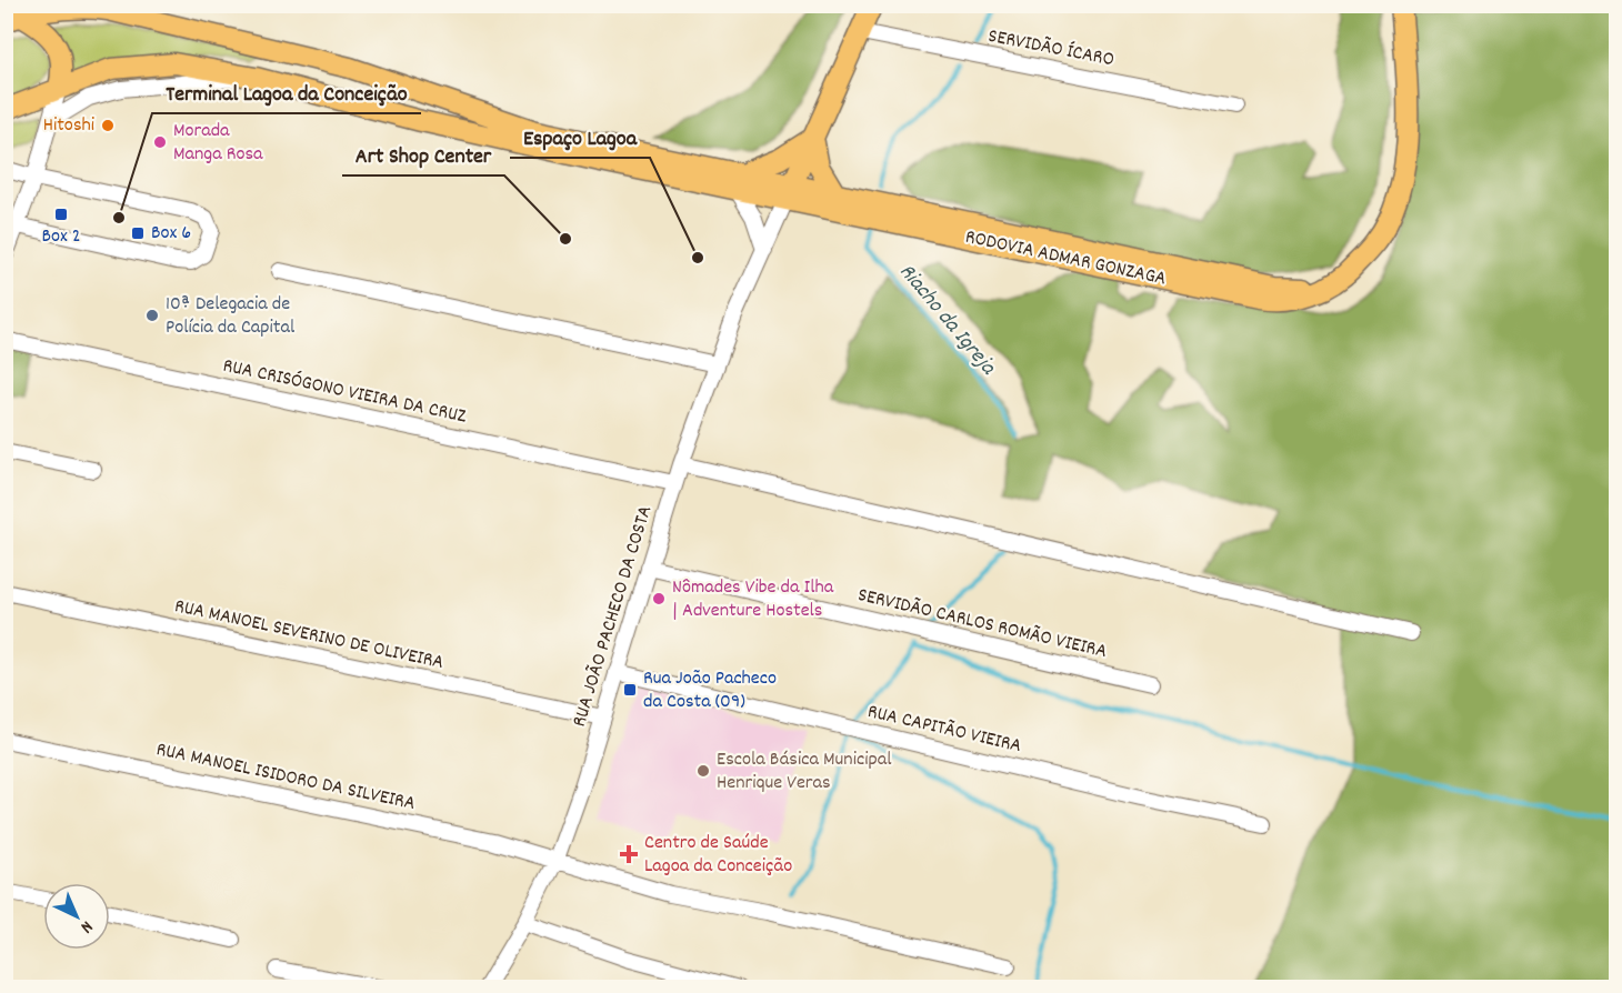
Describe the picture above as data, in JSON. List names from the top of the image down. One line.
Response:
{"streets":{"main road":["RODOVIA ADMAR GONZAGA"],"street":["SERVIDÃO ÍCARO","RUA CRISÓGONO VIEIRA DA CRUZ","RUA JOÃO PACHECO DA COSTA","SERVIDÃO CARLOS ROMÃO VIEIRA","RUA MANOEL SEVERINO DE OLIVEIRA","RUA CAPITÃO VIEIRA","RUA MANOEL ISIDORO DA SILVEIRA"]},"crossings":[["RODOVIA ADMAR GONZAGA","RUA JOÃO PACHECO DA COSTA"],["RUA CRISÓGONO VIEIRA DA CRUZ","RUA JOÃO PACHECO DA COSTA"],["RUA JOÃO PACHECO DA COSTA","SERVIDÃO CARLOS ROMÃO VIEIRA"],["RUA JOÃO PACHECO DA COSTA","RUA MANOEL SEVERINO DE OLIVEIRA"],["RUA JOÃO PACHECO DA COSTA","RUA CAPITÃO VIEIRA"],["RUA JOÃO PACHECO DA COSTA","RUA MANOEL ISIDORO DA SILVEIRA"]],"water":["Riacho da Igreja"],"places":{"other":["Hitoshi","Morada Manga Rosa","Terminal Lagoa da Conceição","Art Shop Center","Espaço Lagoa","10ª Delegacia de Polícia da Capital","Nômades Vibe da Ilha | Adventure Hostels","Escola Básica Municipal Henrique Veras"],"transit":["Box 2","Box 6","Rua João Pacheco da Costa (09)"],"health":["Centro de Saúde Lagoa da Conceição"]},"north":"bottom right"}
